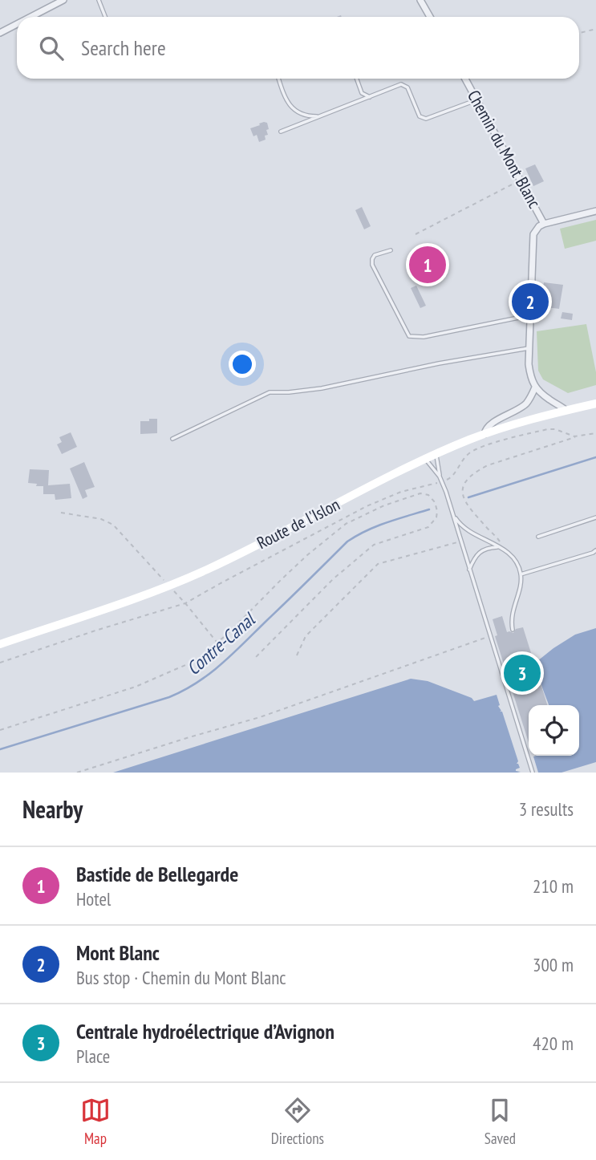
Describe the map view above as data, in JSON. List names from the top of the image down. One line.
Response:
{"streets":{"street":["Chemin du Mont Blanc","Route de l'Islon"]},"water":["Contre-Canal"],"page":{"search":"Search here","pins":["1","2","3"],"heading":["Nearby","3 results"],"list":[{"mark":"1","name":"Bastide de Bellegarde","note":"Hotel","value":"210 m"},{"mark":"2","name":"Mont Blanc","note":"Bus stop · Chemin du Mont Blanc","value":"300 m"},{"mark":"3","name":"Centrale hydroélectrique d’Avignon","note":"Place","value":"420 m"}],"nav":["Map","Directions","Saved"]}}
